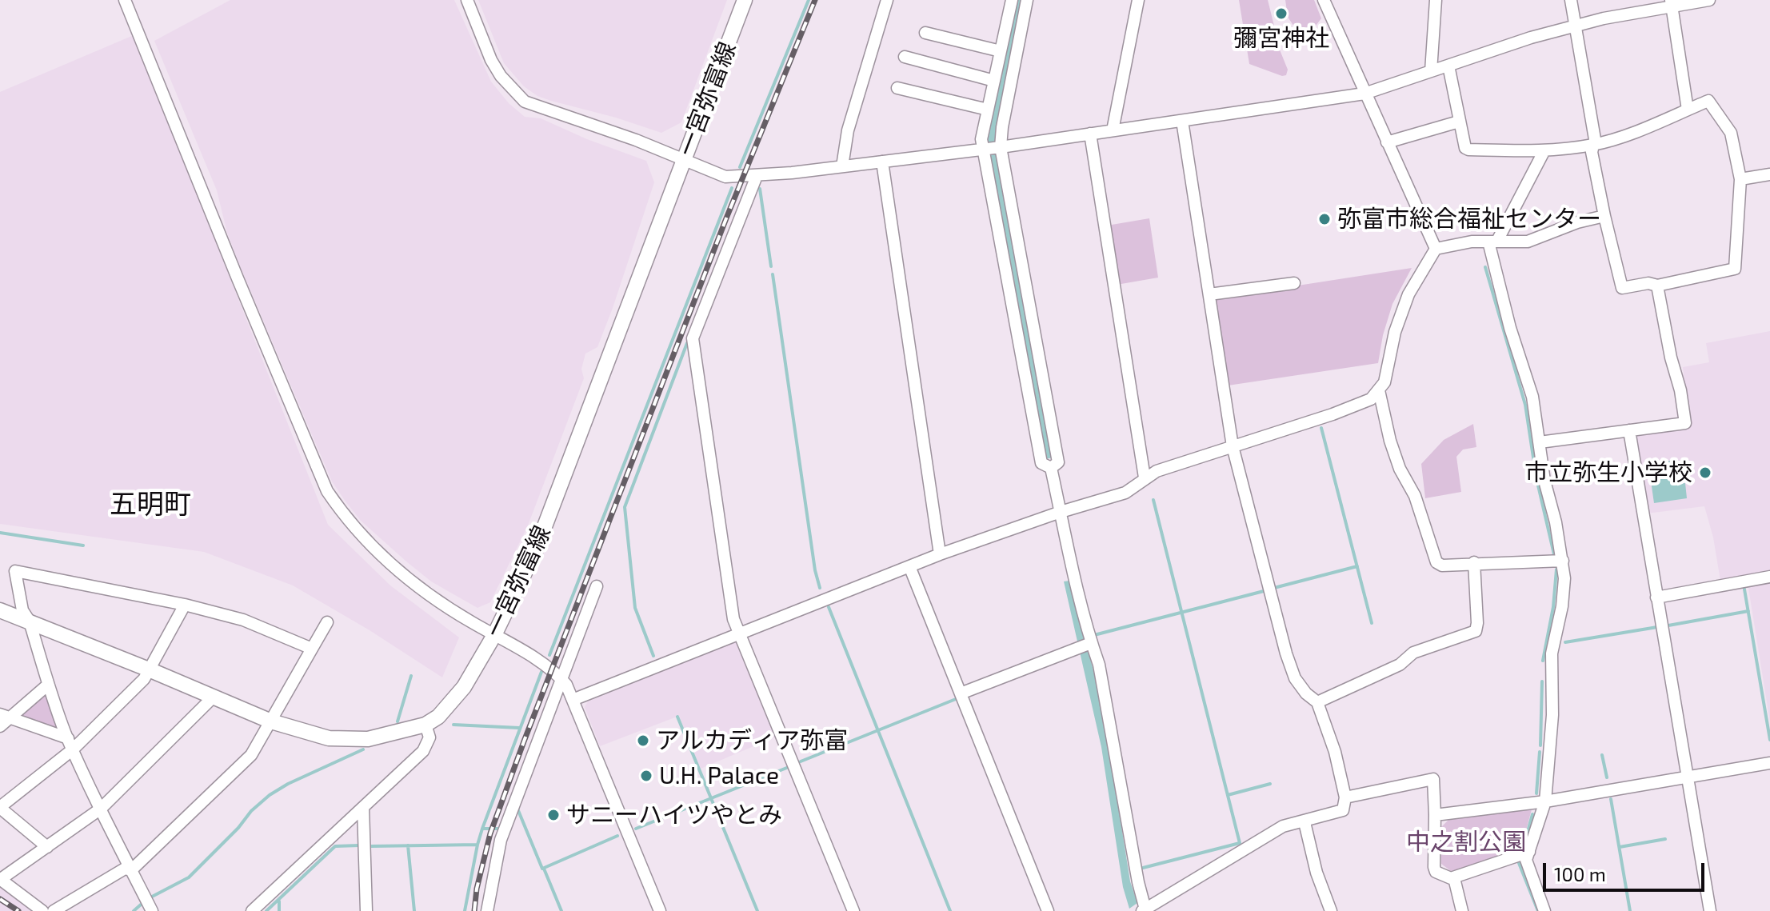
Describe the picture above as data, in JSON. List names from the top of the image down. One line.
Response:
{"streets":{"main road":["一宮弥富線"]},"districts":["五明町"],"parks":["中之割公園"],"places":["彌宮神社","弥富市総合福祉センター","市立弥生小学校","アルカディア弥富","U.H. Palace","サニーハイツやとみ"],"scale_bar":"100 m"}
